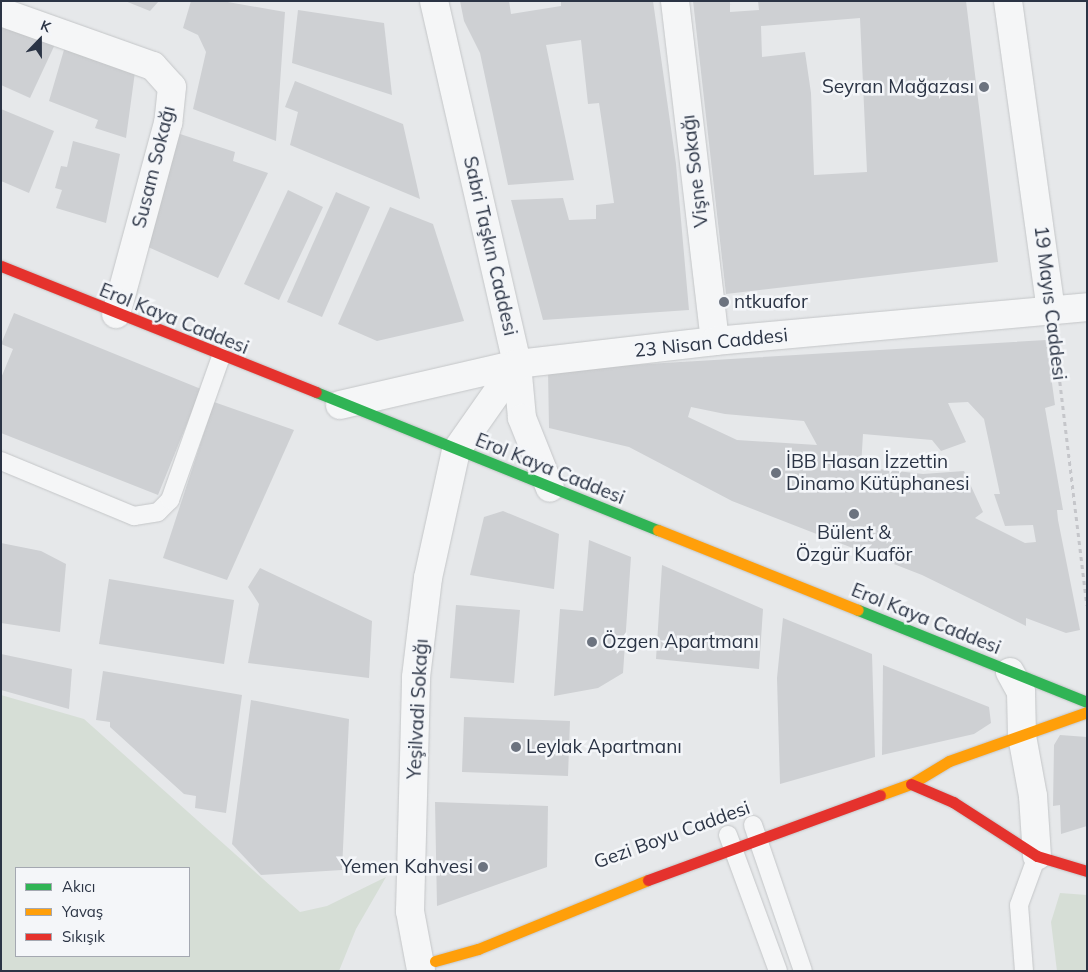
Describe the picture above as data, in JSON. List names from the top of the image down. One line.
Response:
{"streets":{"main road":["Erol Kaya Caddesi"],"street":["Susam Sokağı","Vişne Sokağı","Sabri Taşkın Caddesi","19 Mayıs Caddesi","23 Nisan Caddesi","Yeşilvadi Sokağı"]},"crossings":[["Susam Sokağı","Erol Kaya Caddesi"],["Vişne Sokağı","23 Nisan Caddesi"],["Sabri Taşkın Caddesi","Erol Kaya Caddesi"],["Sabri Taşkın Caddesi","23 Nisan Caddesi"],["19 Mayıs Caddesi","23 Nisan Caddesi"],["Erol Kaya Caddesi","23 Nisan Caddesi"],["Erol Kaya Caddesi","Yeşilvadi Sokağı"]],"places":["Seyran Mağazası","ntkuafor","İBB Hasan İzzettin Dinamo Kütüphanesi","Bülent & Özgür Kuaför","Özgen Apartmanı","Leylak Apartmanı","Yemen Kahvesi"],"legend":["Akıcı","Yavaş","Sıkışık"],"north":"top"}
